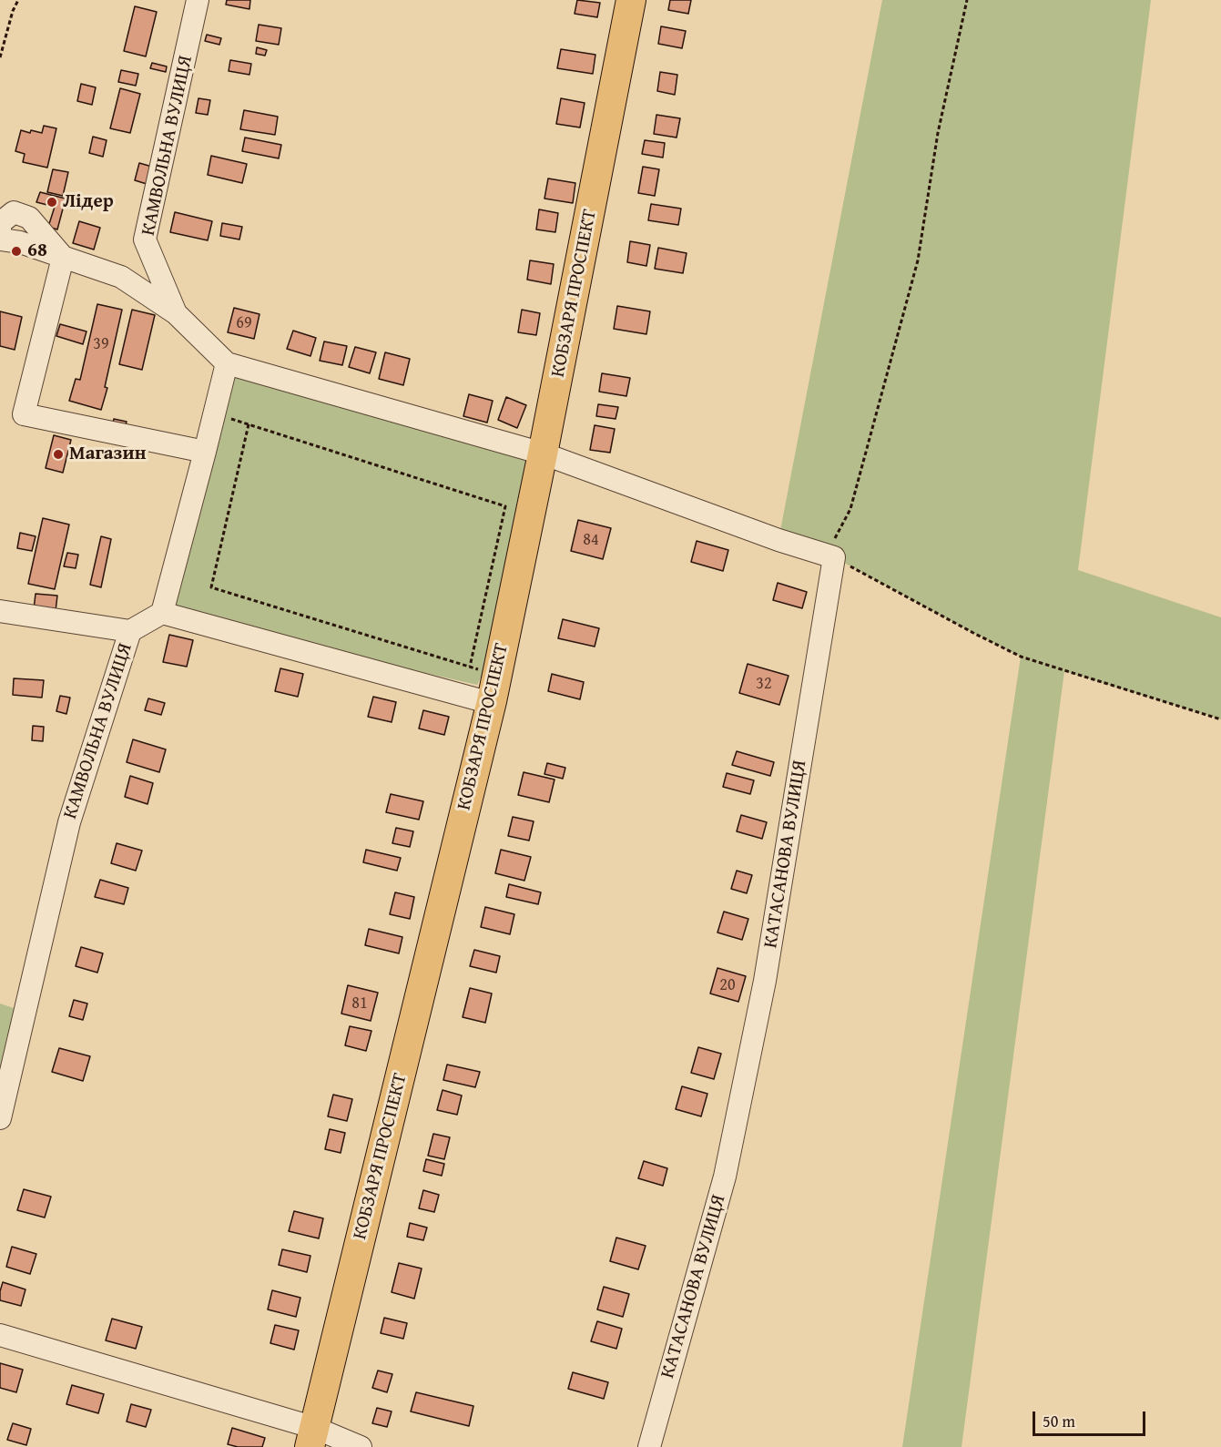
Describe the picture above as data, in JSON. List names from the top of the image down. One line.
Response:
{"streets":{"main road":["КОБЗАРЯ ПРОСПЕКТ"],"street":["КАМВОЛЬНА ВУЛИЦЯ","КАТАСАНОВА ВУЛИЦЯ"]},"crossings":[["КАМВОЛЬНА ВУЛИЦЯ","КОБЗАРЯ ПРОСПЕКТ"]],"places":["Лідер","68","Магазин"],"house_numbers":["69","39","84","32","20","81"],"scale_bar":"50 m"}
